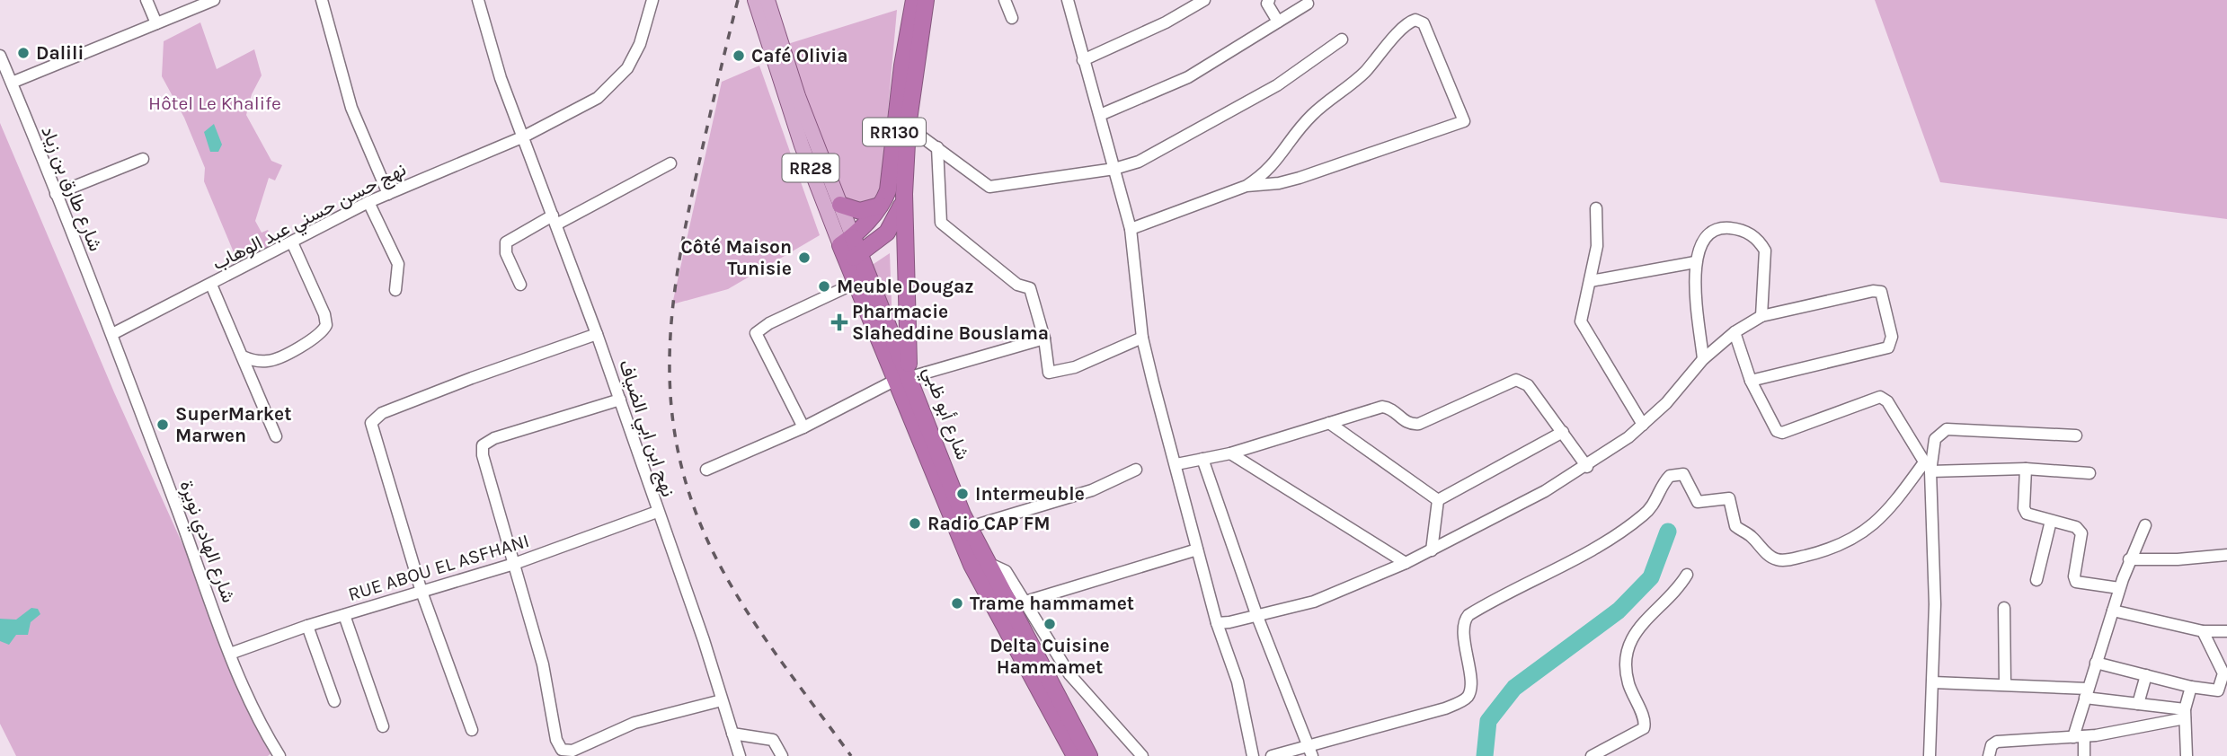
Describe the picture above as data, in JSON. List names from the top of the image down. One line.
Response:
{"streets":{"highway":["RR130","RR28","شارع أبو ظبي"],"street":["شارع طارق بن زياد","نهج حسن حسني عبد الوهاب","نهج ابن ابي الضياف","شارع الهادي نويرة","RUE ABOU EL ASFHANI"]},"crossings":[["RR130","شارع أبو ظبي"],["شارع طارق بن زياد","نهج حسن حسني عبد الوهاب"],["شارع طارق بن زياد","شارع الهادي نويرة"],["نهج حسن حسني عبد الوهاب","نهج ابن ابي الضياف"],["نهج حسن حسني عبد الوهاب","شارع الهادي نويرة"],["نهج ابن ابي الضياف","RUE ABOU EL ASFHANI"],["شارع الهادي نويرة","RUE ABOU EL ASFHANI"]],"parks":["Hôtel Le Khalife"],"places":{"other":["Dalili","Café Olivia","Côté Maison Tunisie","Meuble Dougaz","SuperMarket Marwen","Intermeuble","Radio CAP FM","Trame hammamet","Delta Cuisine Hammamet"],"health":["Pharmacie Slaheddine Bouslama"]}}
